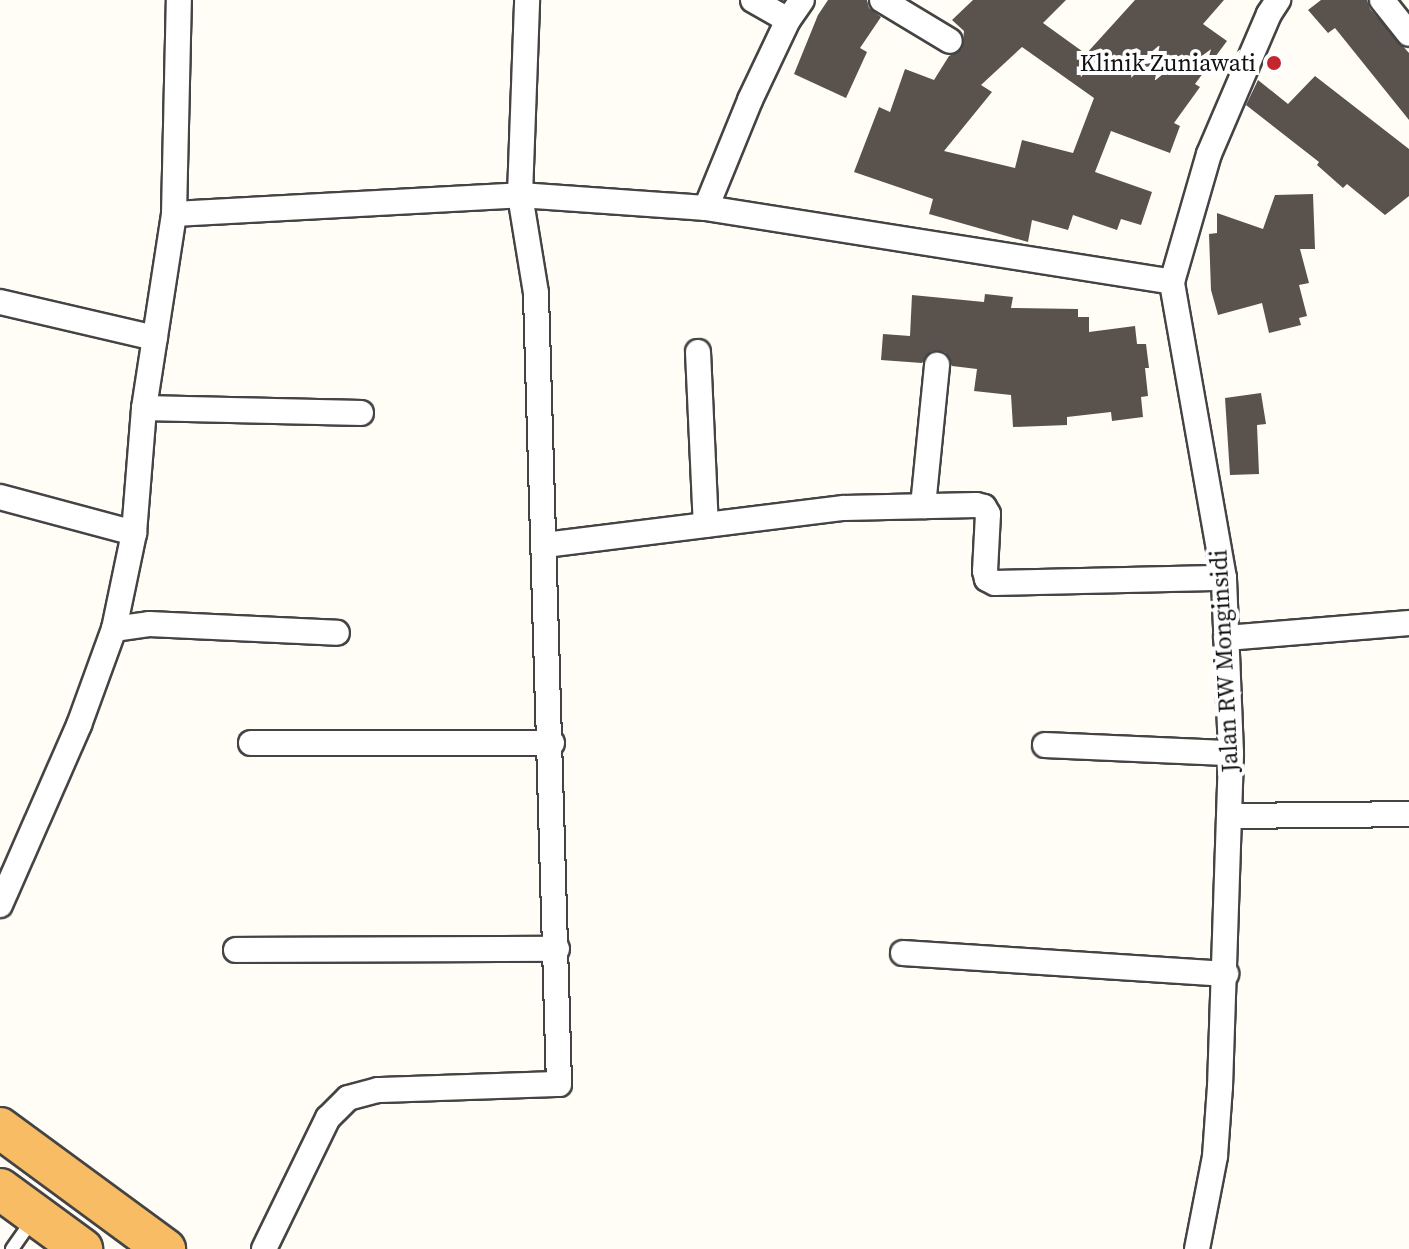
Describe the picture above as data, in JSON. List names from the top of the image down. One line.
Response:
{"streets":{"street":["Jalan RW Monginsidi"]},"places":["Klinik Zuniawati"]}
